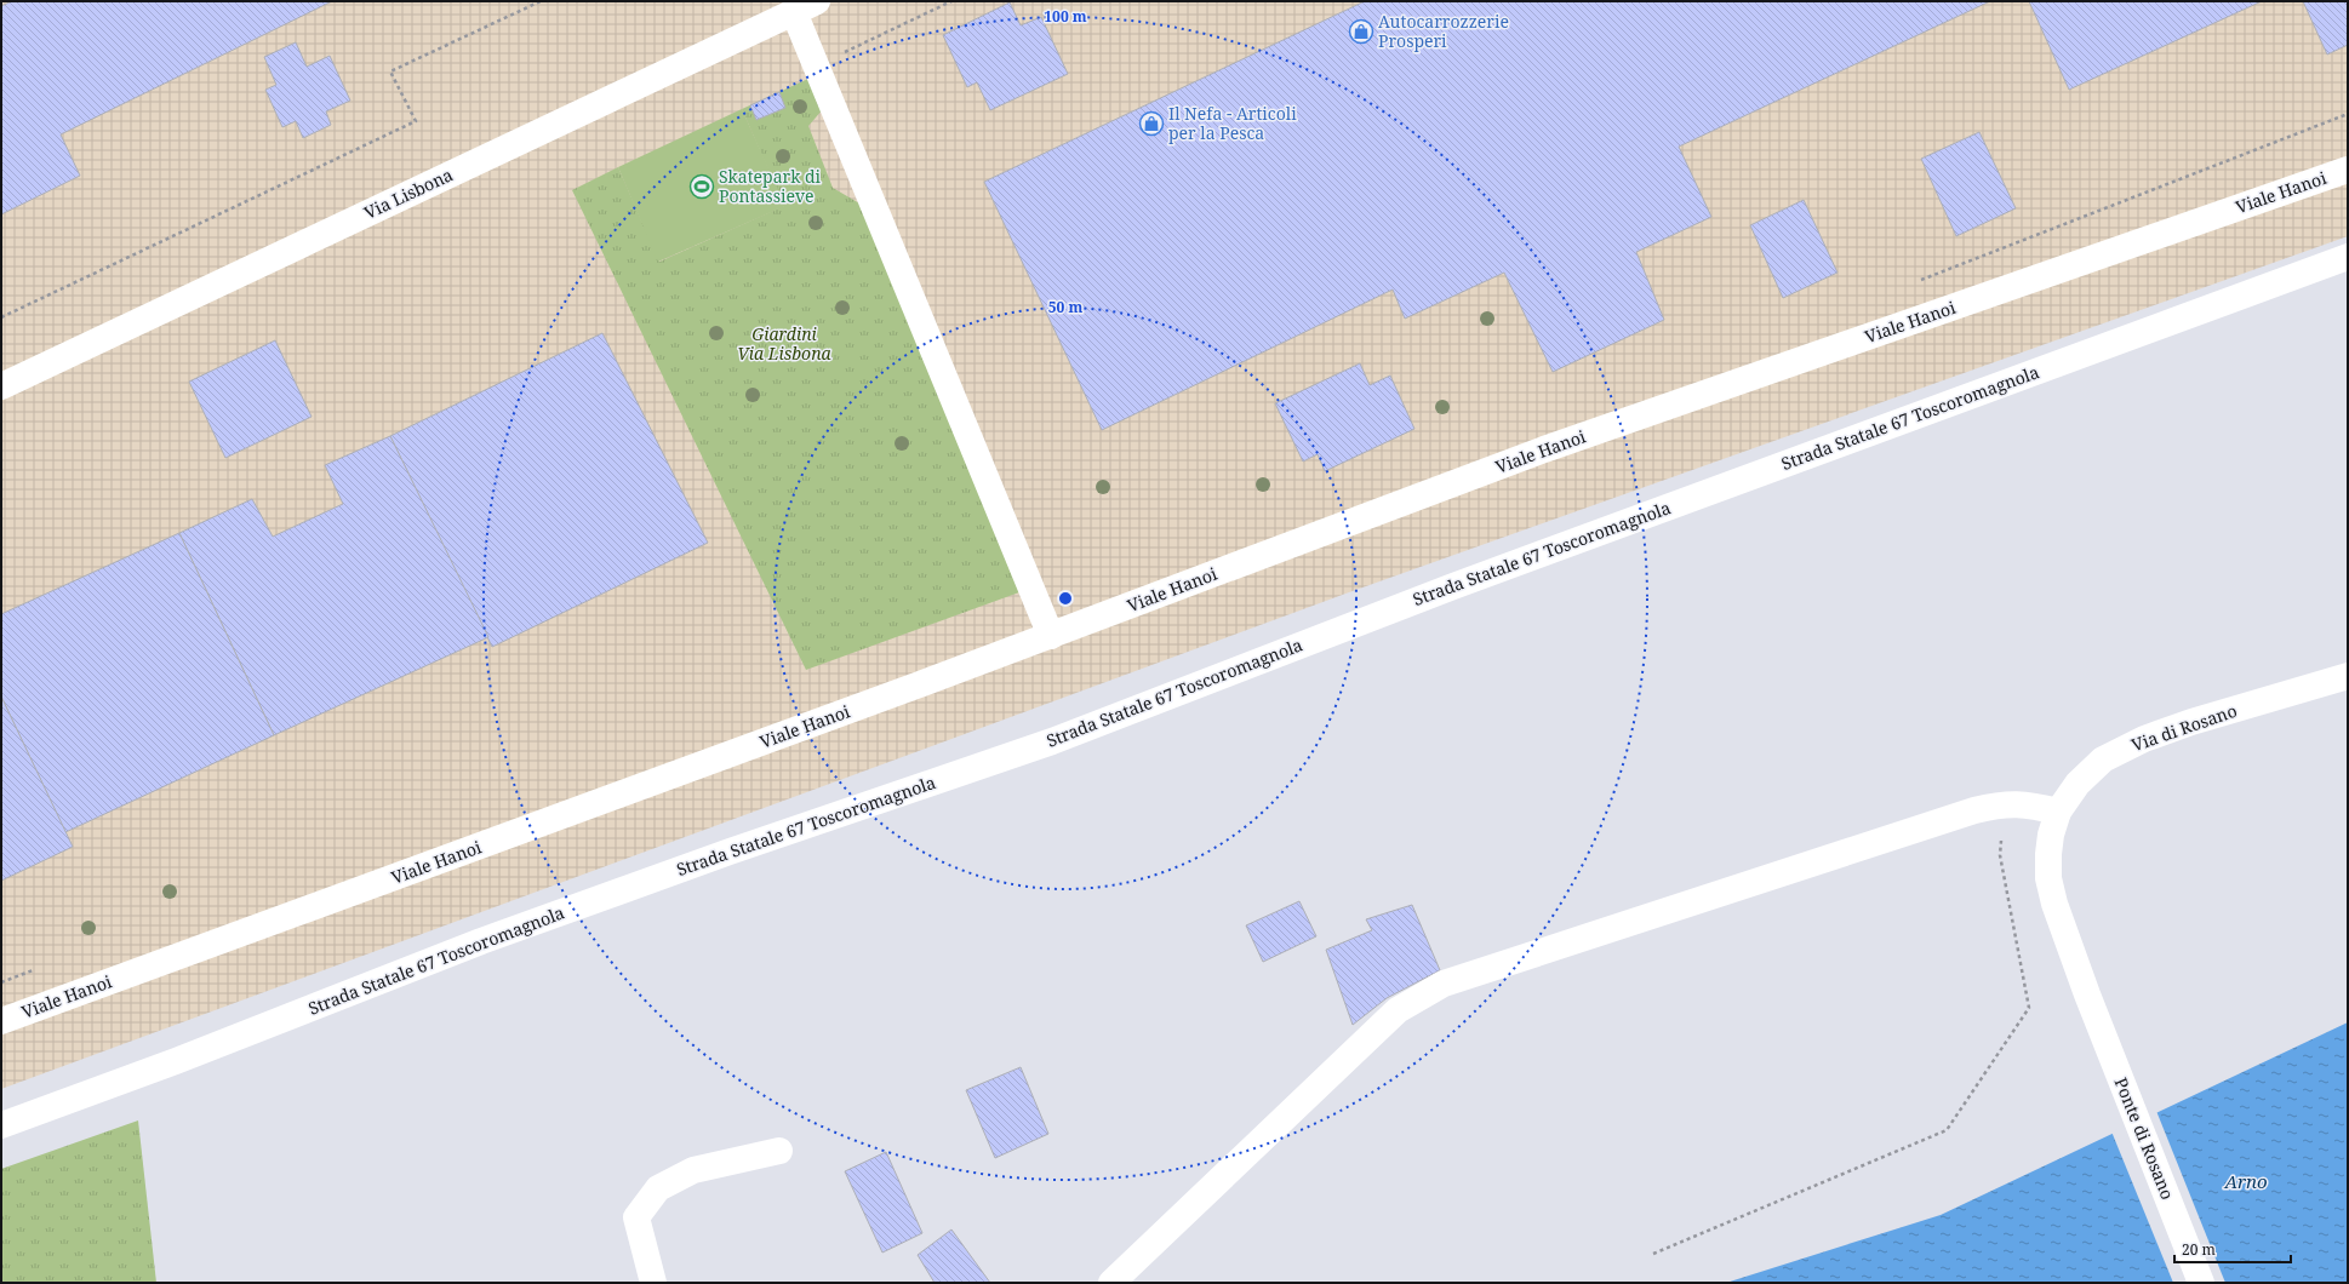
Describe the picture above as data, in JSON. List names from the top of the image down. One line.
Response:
{"streets":{"street":["Viale Hanoi","Via Lisbona","Strada Statale 67 Toscoromagnola","Via di Rosano","Ponte di Rosano"]},"crossings":[["Via di Rosano","Ponte di Rosano"]],"water":["Arno"],"parks":["Giardini Via Lisbona"],"places":{"shop":["Autocarrozzerie Prosperi","Il Nefa - Articoli per la Pesca"],"sports":["Skatepark di Pontassieve"]},"scale_bar":"20 m","rings":["100 m","50 m"]}
